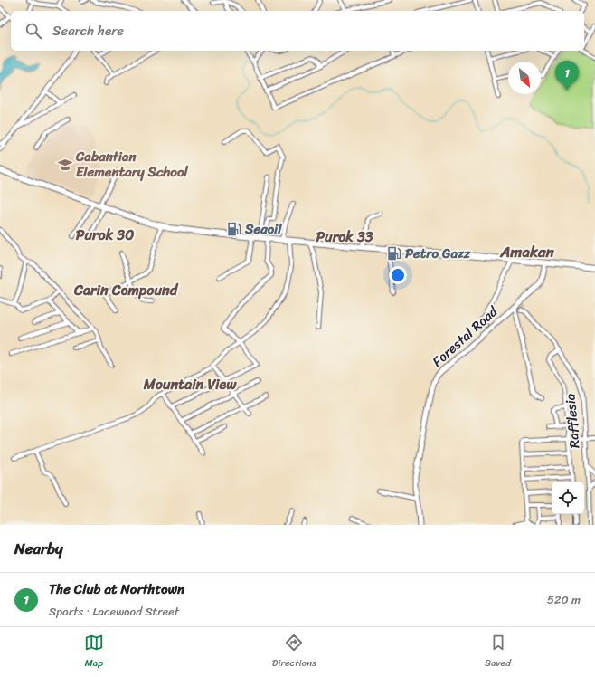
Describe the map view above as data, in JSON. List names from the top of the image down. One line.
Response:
{"streets":{"street":["Forestal Road","Rafflesia"]},"crossings":[["Forestal Road","Rafflesia"]],"districts":["Purok 30","Purok 33","Amakan","Carin Compound","Mountain View"],"places":{"school or university":["Cabantian Elementary School"],"fuel station":["Seaoil","Petro Gazz"]},"north":"bottom right","page":{"search":"Search here","pins":"1","heading":"Nearby","list":[{"mark":"1","name":"The Club at Northtown","note":"Sports · Lacewood Street","value":"520 m"}],"nav":["Map","Directions","Saved"]}}
